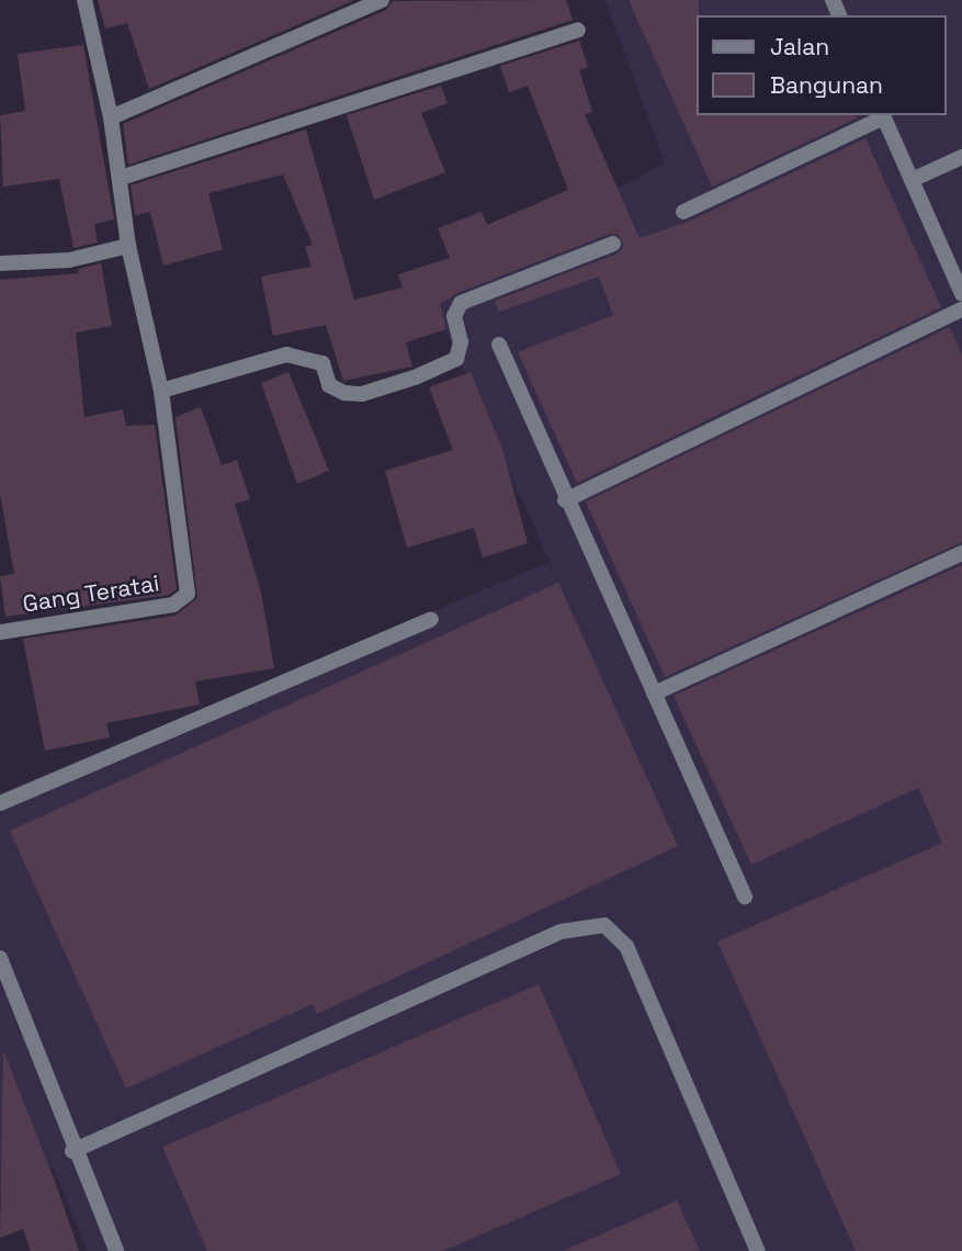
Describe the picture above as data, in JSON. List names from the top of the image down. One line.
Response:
{"streets":{"street":["Gang Teratai"]},"legend":["Jalan","Bangunan"]}
